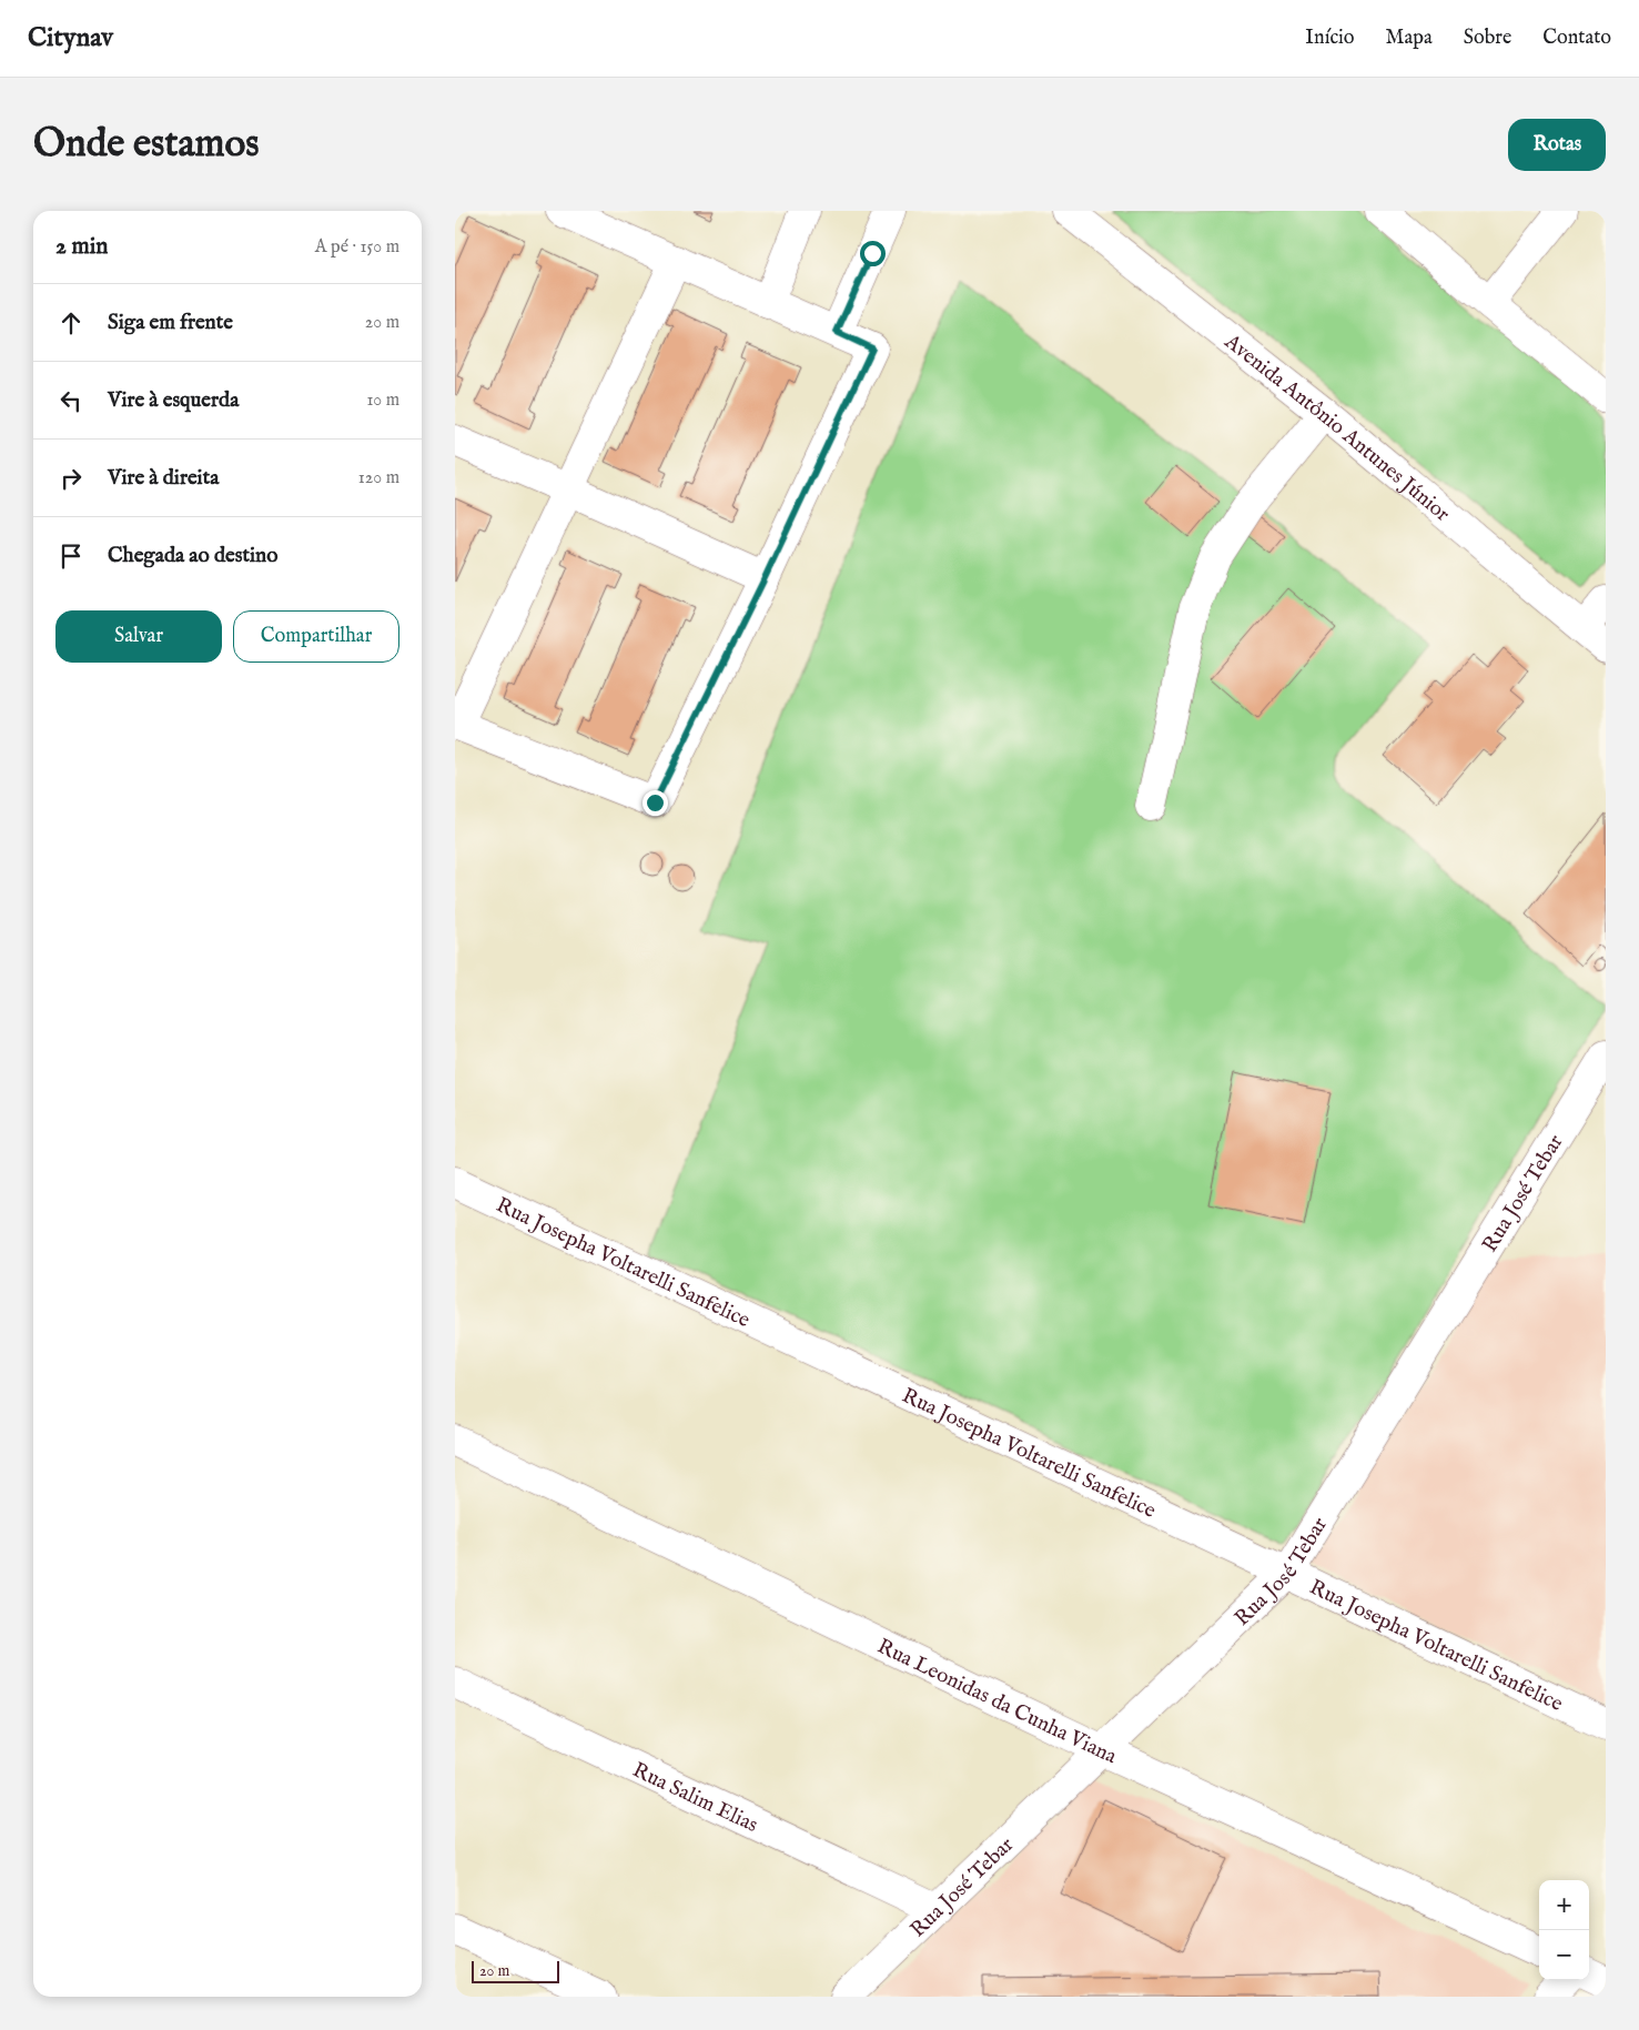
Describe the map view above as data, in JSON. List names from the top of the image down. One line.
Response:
{"streets":{"street":["Avenida Antônio Antunes Júnior","Rua José Tebar","Rua Josepha Voltarelli Sanfelice","Rua Leonidas da Cunha Viana","Rua Salim Elias"]},"crossings":[["Rua José Tebar","Rua Josepha Voltarelli Sanfelice"],["Rua José Tebar","Rua Leonidas da Cunha Viana"],["Rua José Tebar","Rua Salim Elias"]],"scale_bar":"20 m","page":{"header":"Citynav","nav":["Início","Mapa","Sobre","Contato"],"buttons":["Rotas",["Salvar","Compartilhar"]],"title":"Onde estamos","heading":["2 min","A pé · 150 m"],"list":[["Siga em frente","20 m"],["Vire à esquerda","10 m"],["Vire à direita","120 m"],"Chegada ao destino"],"map_buttons":["+","−"],"scale":"20 m"}}
